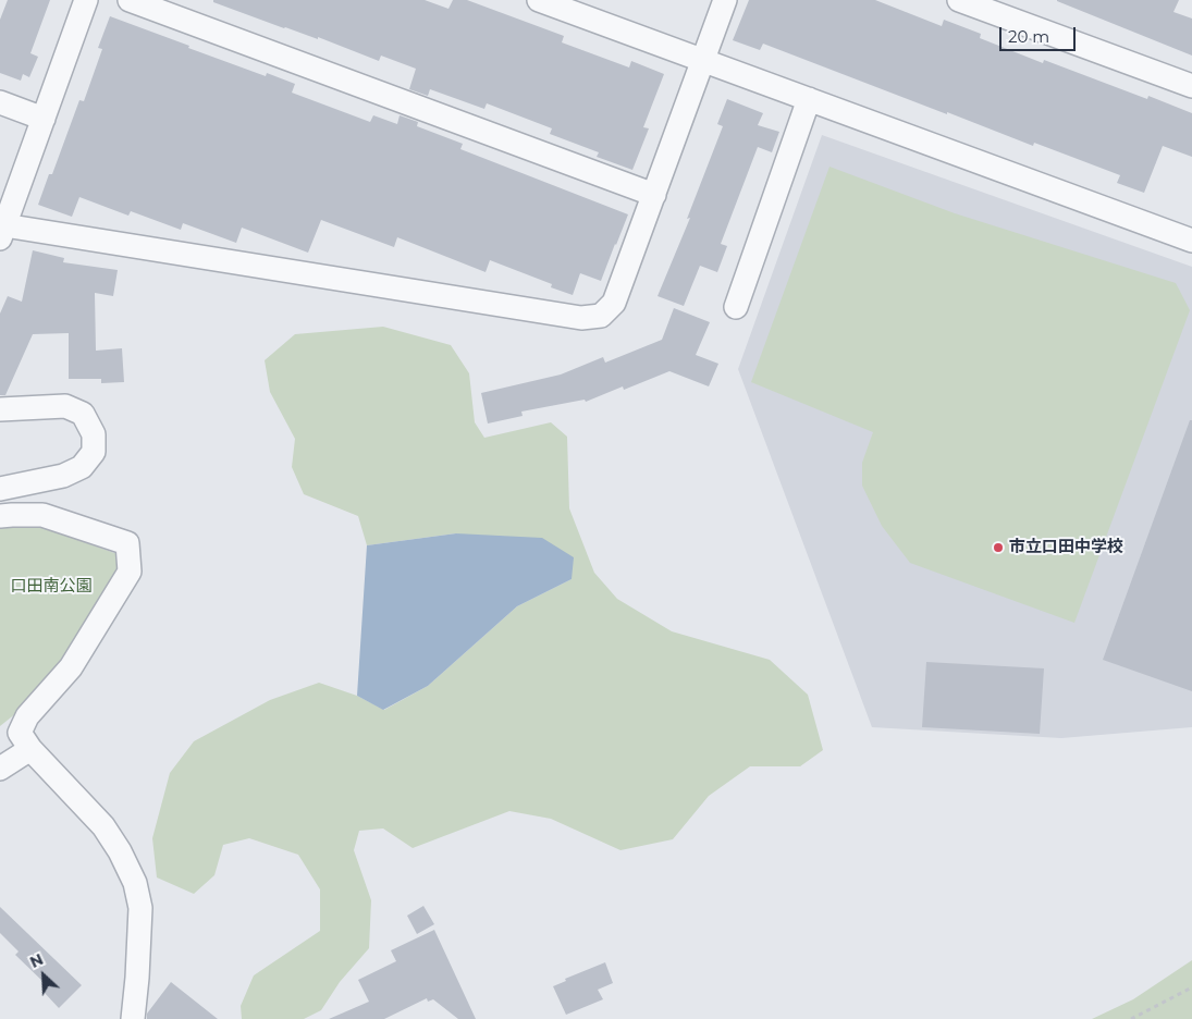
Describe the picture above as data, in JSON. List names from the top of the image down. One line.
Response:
{"parks":["口田南公園"],"places":["市立口田中学校"],"scale_bar":"20 m","north":"top left"}
